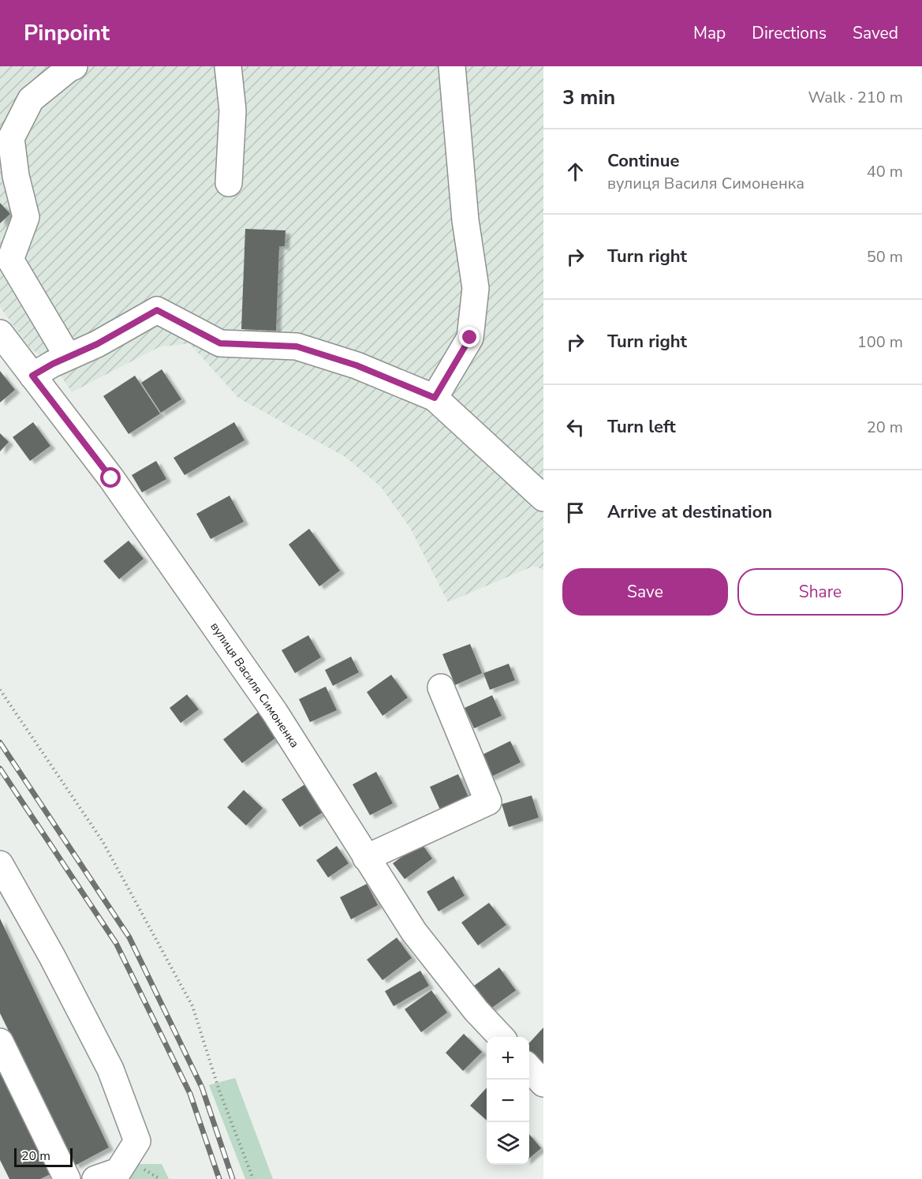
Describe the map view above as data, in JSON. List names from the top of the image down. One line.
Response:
{"streets":{"street":["вулиця Василя Симоненка"]},"scale_bar":"20 m","page":{"header":"Pinpoint","nav":["Map","Directions","Saved"],"heading":["3 min","Walk · 210 m"],"list":[["Continue","вулиця Василя Симоненка","40 m"],["Turn right","50 m"],["Turn right","100 m"],["Turn left","20 m"],"Arrive at destination"],"buttons":["Save","Share"],"map_buttons":["+","−"],"scale":"20 m"}}
